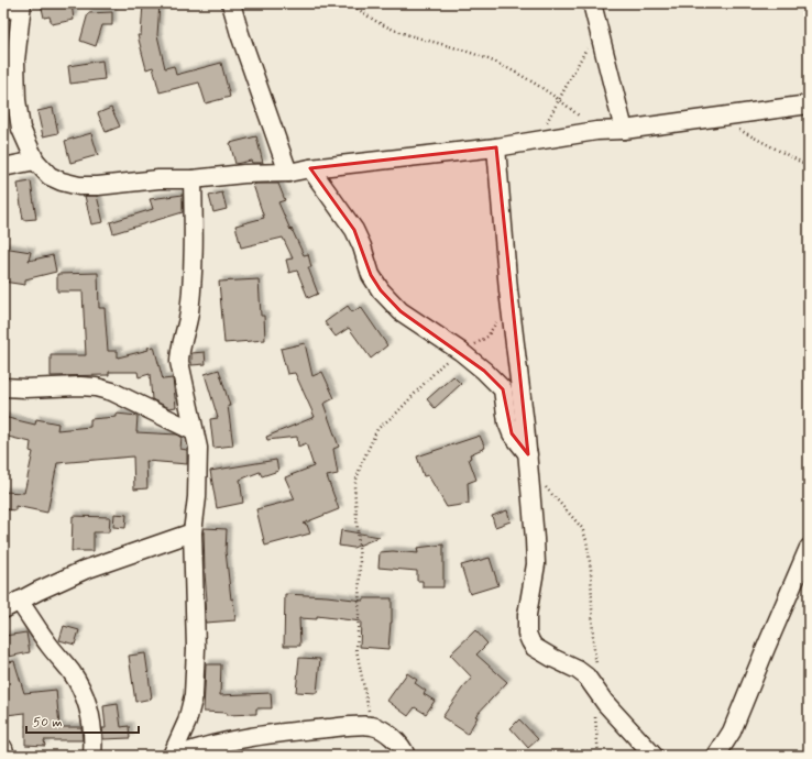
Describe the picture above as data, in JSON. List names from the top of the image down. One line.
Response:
{"scale_bar":"50 m"}
